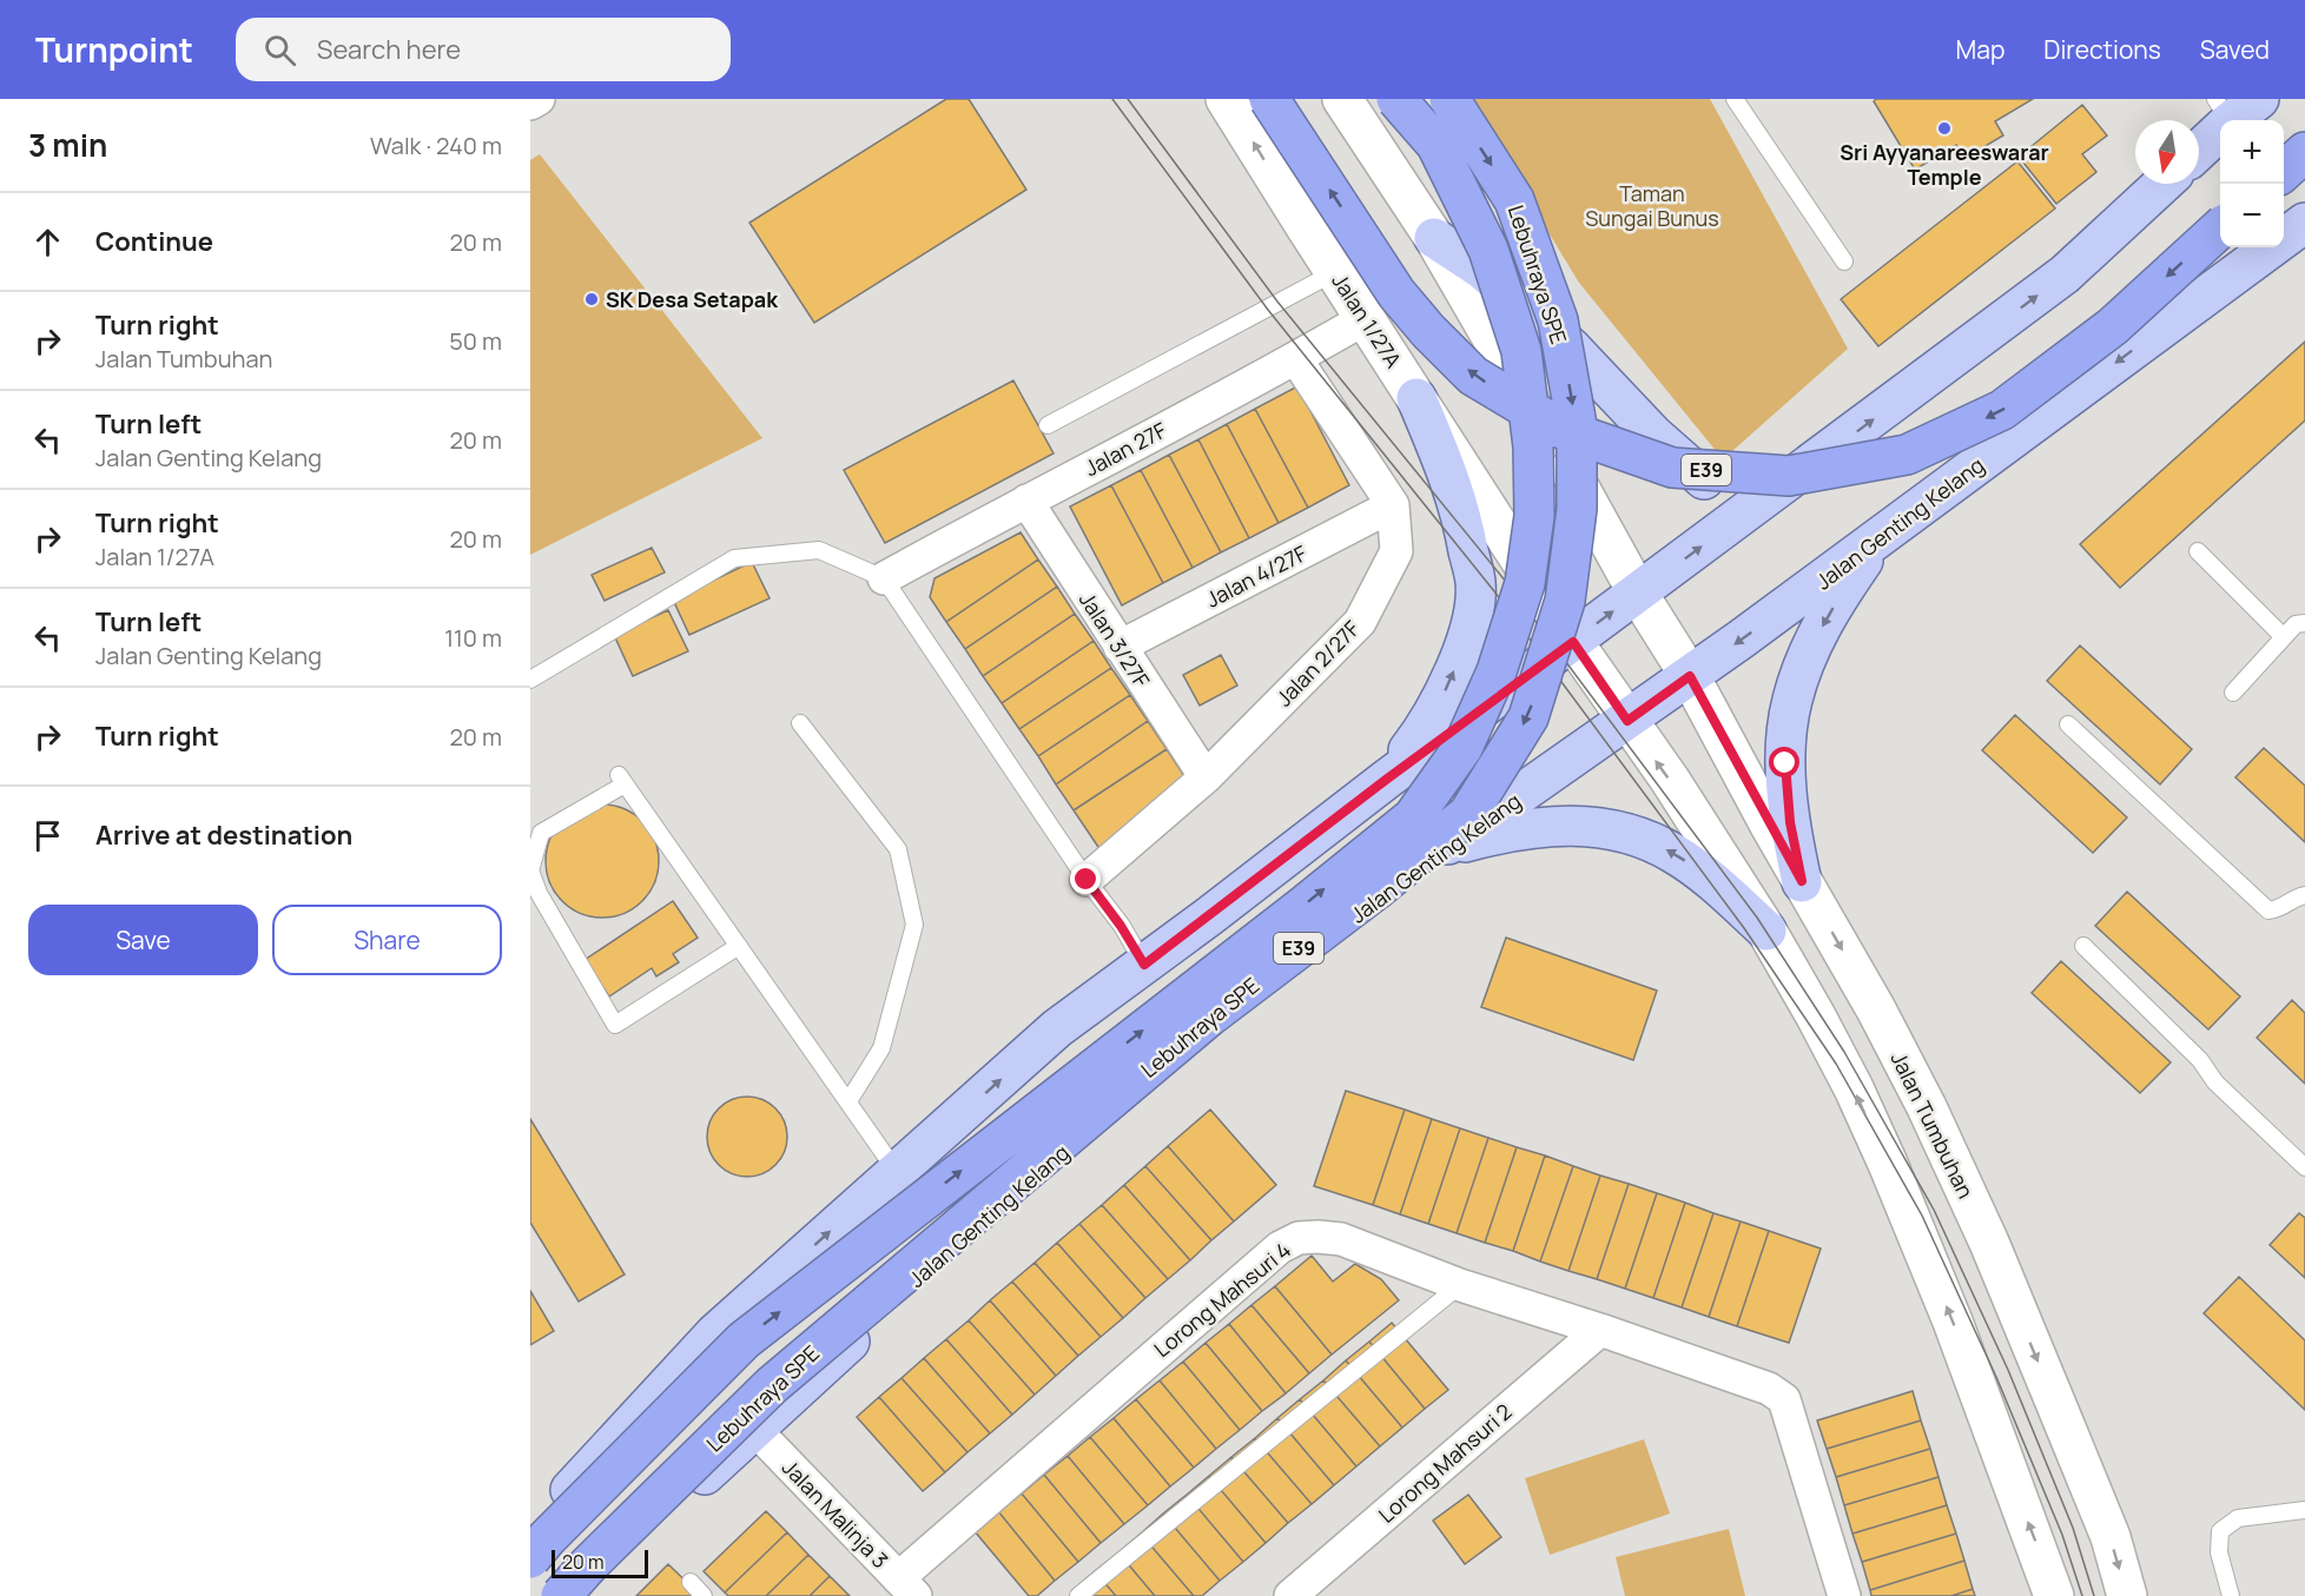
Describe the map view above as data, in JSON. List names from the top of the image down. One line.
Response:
{"streets":{"highway":["Lebuhraya SPE","E39"],"main road":["Jalan 1/27A","Jalan Genting Kelang","Jalan Tumbuhan"],"street":["Jalan 27F","Jalan 4/27F","Jalan 3/27F","Jalan 2/27F","Lorong Mahsuri 4","Lorong Mahsuri 2","Jalan Malinja 3"]},"crossings":[["Jalan 1/27A","Jalan 27F"],["Jalan 1/27A","Jalan Genting Kelang"],["Jalan 27F","Jalan 3/27F"],["Jalan 27F","Jalan 2/27F"],["Jalan Genting Kelang","Jalan Tumbuhan"],["Jalan Genting Kelang","Jalan Malinja 3"],["Jalan 4/27F","Jalan 3/27F"],["Jalan 4/27F","Jalan 2/27F"],["Jalan 3/27F","Jalan 2/27F"],["Lorong Mahsuri 4","Lorong Mahsuri 2"],["Lorong Mahsuri 4","Jalan Malinja 3"]],"parks":["Taman Sungai Bunus"],"places":["Sri Ayyanareeswarar Temple","SK Desa Setapak"],"scale_bar":"20 m","north":"bottom","page":{"header":"Turnpoint","search":"Search here","nav":["Map","Directions","Saved"],"heading":["3 min","Walk · 240 m"],"map_buttons":["+","−"],"list":[["Continue","20 m"],["Turn right","Jalan Tumbuhan","50 m"],["Turn left","Jalan Genting Kelang","20 m"],["Turn right","Jalan 1/27A","20 m"],["Turn left","Jalan Genting Kelang","110 m"],["Turn right","20 m"],"Arrive at destination"],"buttons":["Save","Share"],"scale":"20 m"}}
